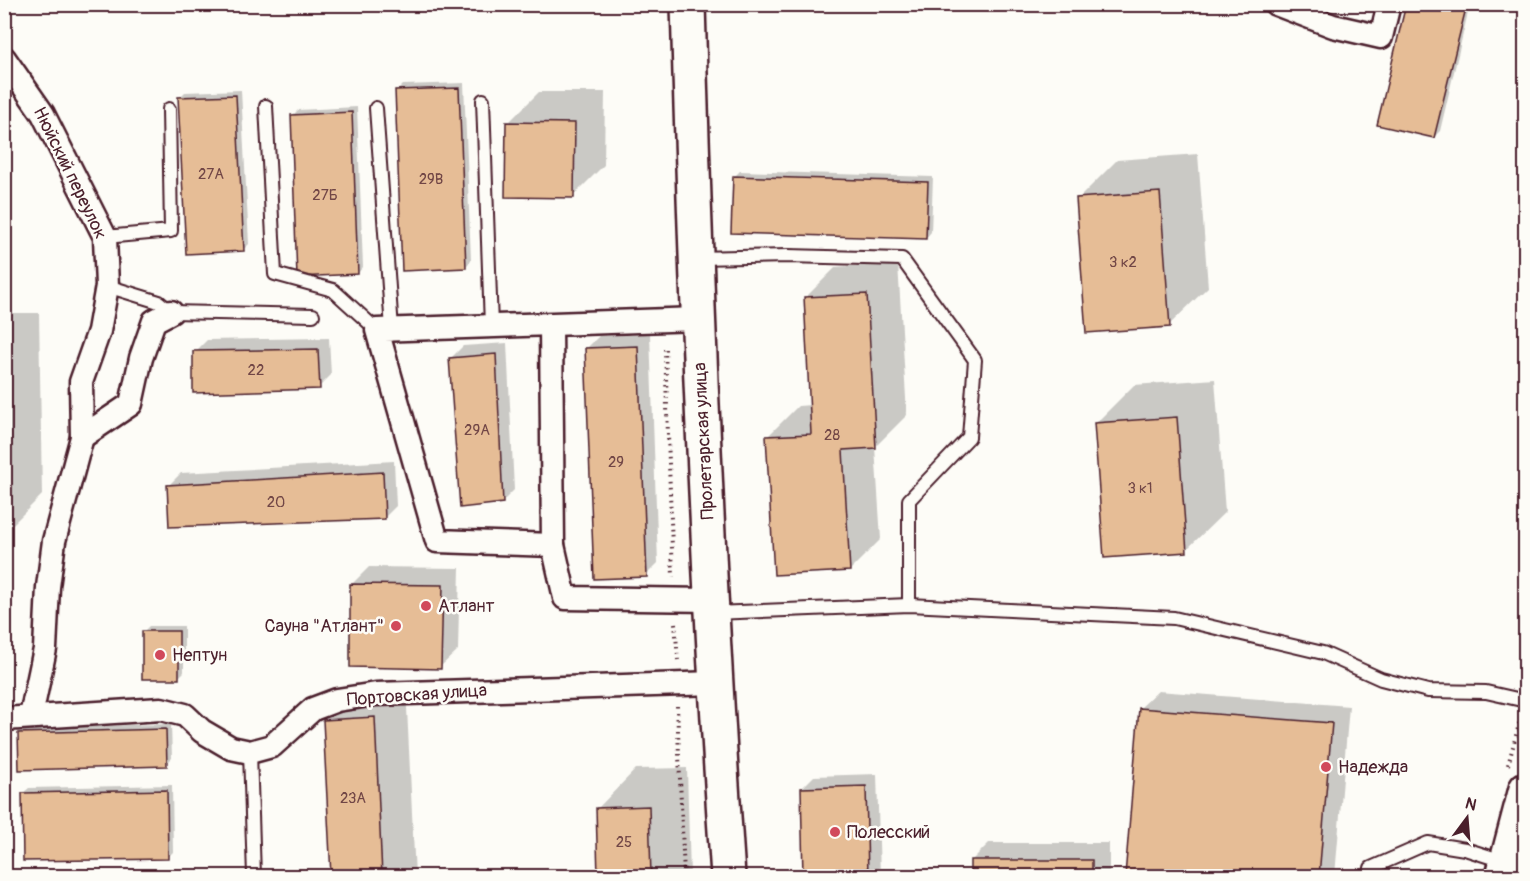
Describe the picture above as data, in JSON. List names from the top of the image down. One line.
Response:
{"streets":{"street":["Нюйский переулок","Пролетарская улица","Портовская улица"]},"crossings":[["Пролетарская улица","Портовская улица"]],"places":["Атлант","Сауна \"Атлант\"","Нептун","Надежда","Полесский"],"house_numbers":["27А","29В","27Б","3 к2","22","29А","28","29","3 к1","20","23А","25"],"north":"top"}
